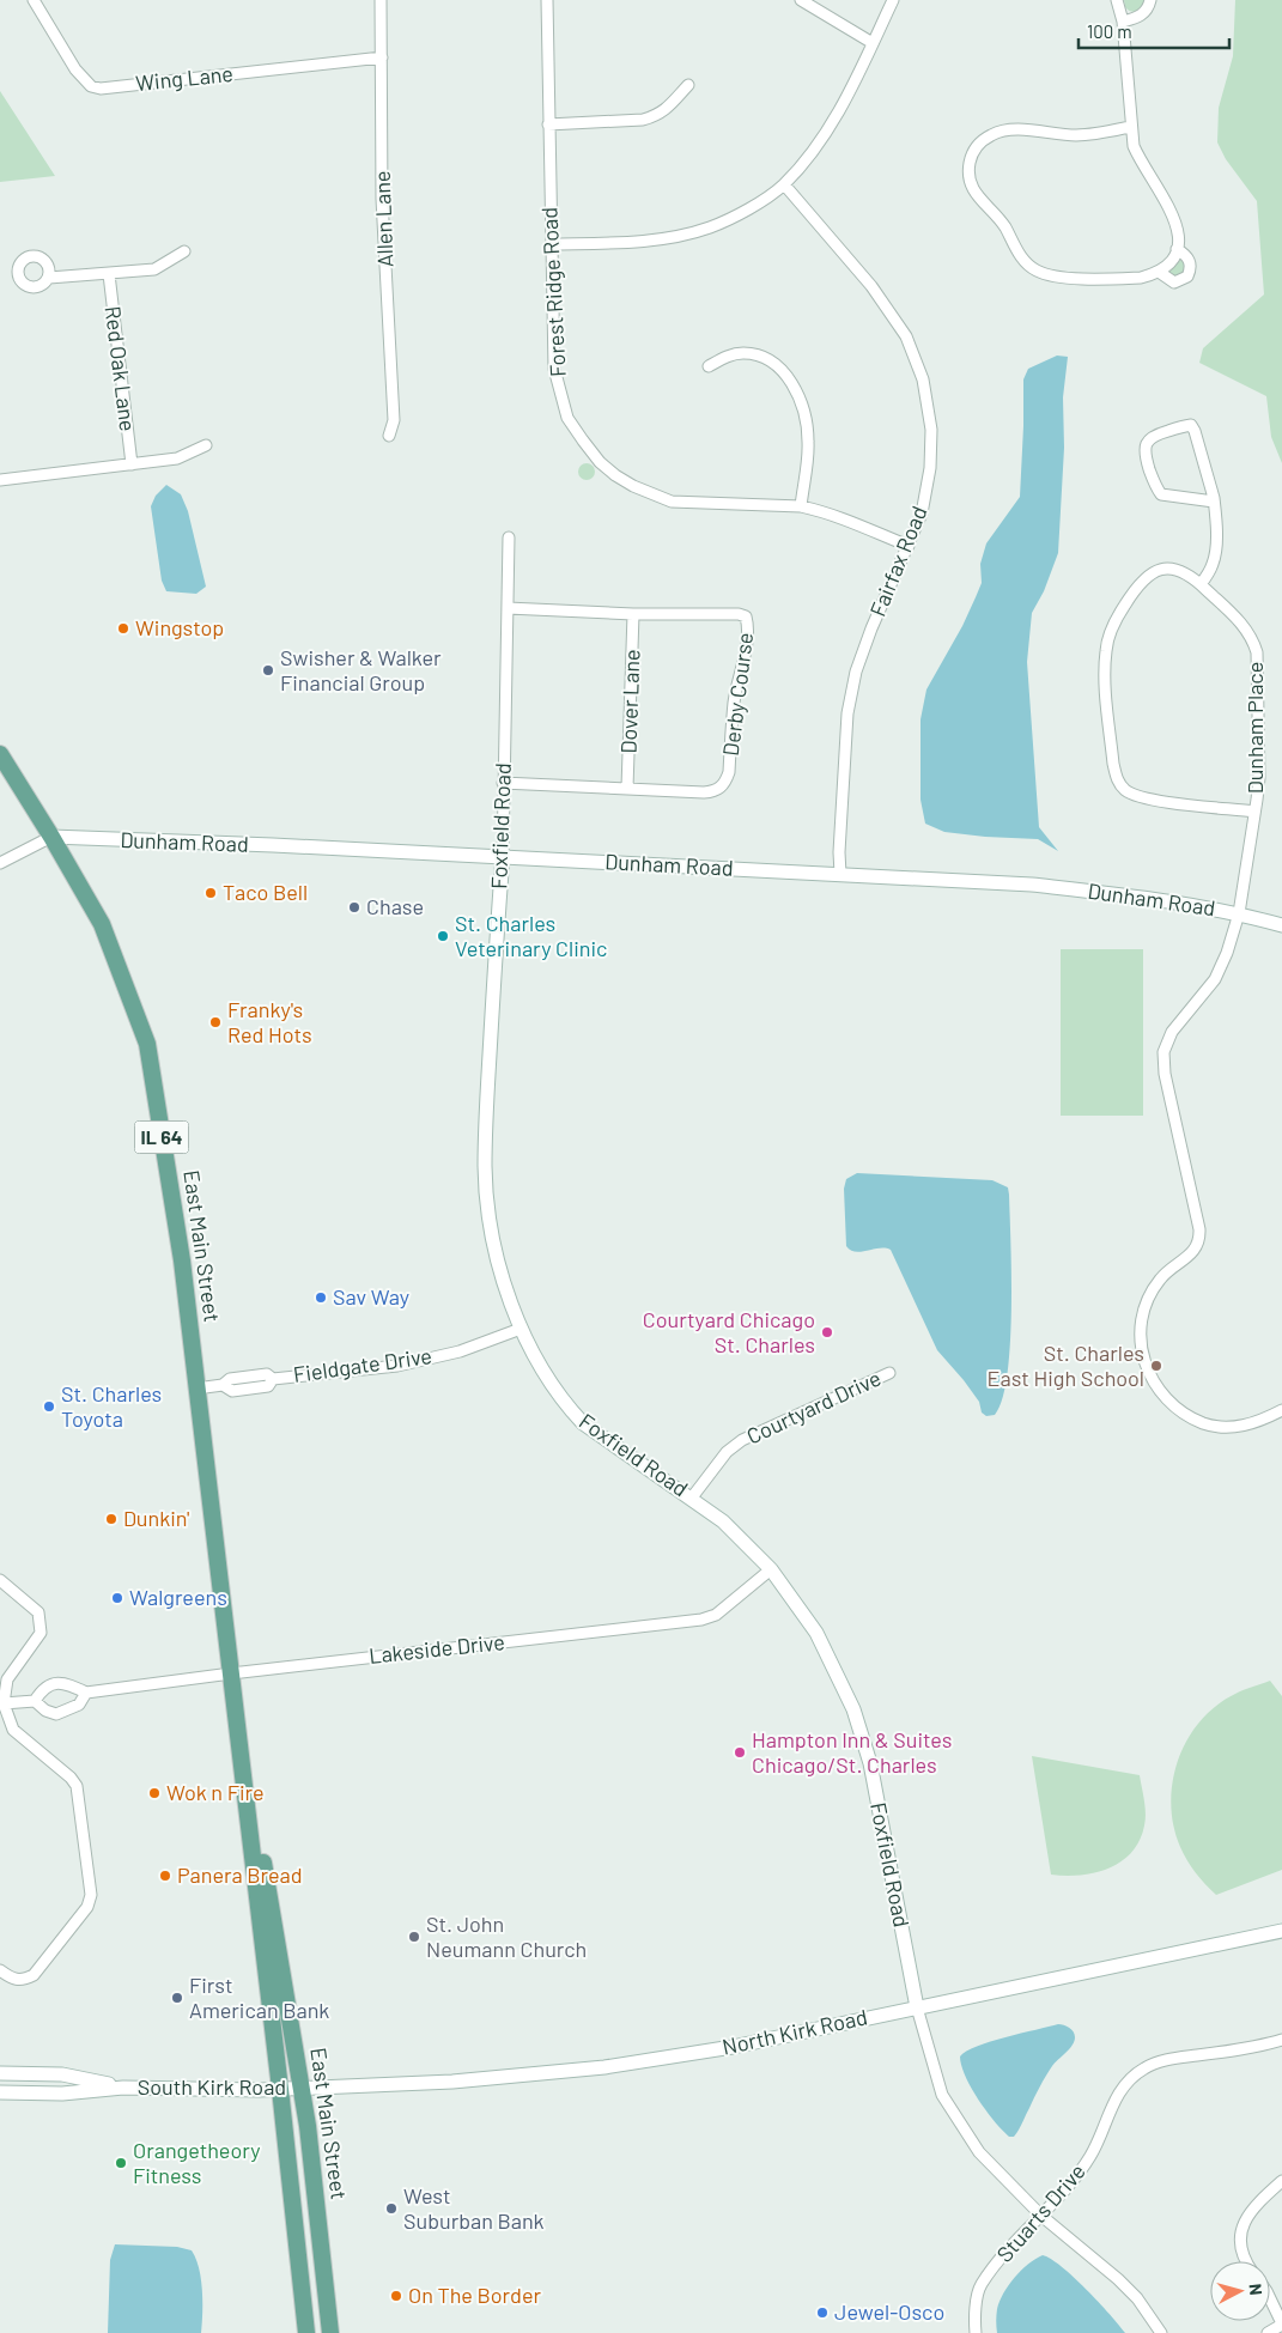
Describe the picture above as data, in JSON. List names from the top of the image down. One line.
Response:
{"streets":{"main road":["IL 64","East Main Street"],"street":["Wing Lane","Allen Lane","Forest Ridge Road","Red Oak Lane","Fairfax Road","Derby Course","Dover Lane","Dunham Place","Foxfield Road","Dunham Road","Fieldgate Drive","Courtyard Drive","Lakeside Drive","North Kirk Road","South Kirk Road","Stuarts Drive"]},"crossings":[["Wing Lane","Allen Lane"],["Forest Ridge Road","Fairfax Road"],["Fairfax Road","Dunham Road"],["Derby Course","Dover Lane"],["Derby Course","Foxfield Road"],["Dunham Place","Dunham Road"],["Foxfield Road","Dunham Road"],["Foxfield Road","Fieldgate Drive"],["Foxfield Road","Courtyard Drive"],["Foxfield Road","Lakeside Drive"],["Foxfield Road","North Kirk Road"],["Dunham Road","East Main Street"],["East Main Street","Fieldgate Drive"],["East Main Street","Lakeside Drive"],["East Main Street","North Kirk Road"],["East Main Street","South Kirk Road"],["North Kirk Road","South Kirk Road"]],"places":["Wingstop","Swisher & Walker Financial Group","Taco Bell","Chase","St. Charles Veterinary Clinic","Franky's Red Hots","Sav Way","Courtyard Chicago St. Charles","St. Charles East High School","St. Charles Toyota","Dunkin'","Walgreens","Hampton Inn & Suites Chicago/St. Charles","Wok n Fire","Panera Bread","St. John Neumann Church","First American Bank","Orangetheory Fitness","West Suburban Bank","On The Border","Jewel-Osco"],"scale_bar":"100 m","north":"right"}
